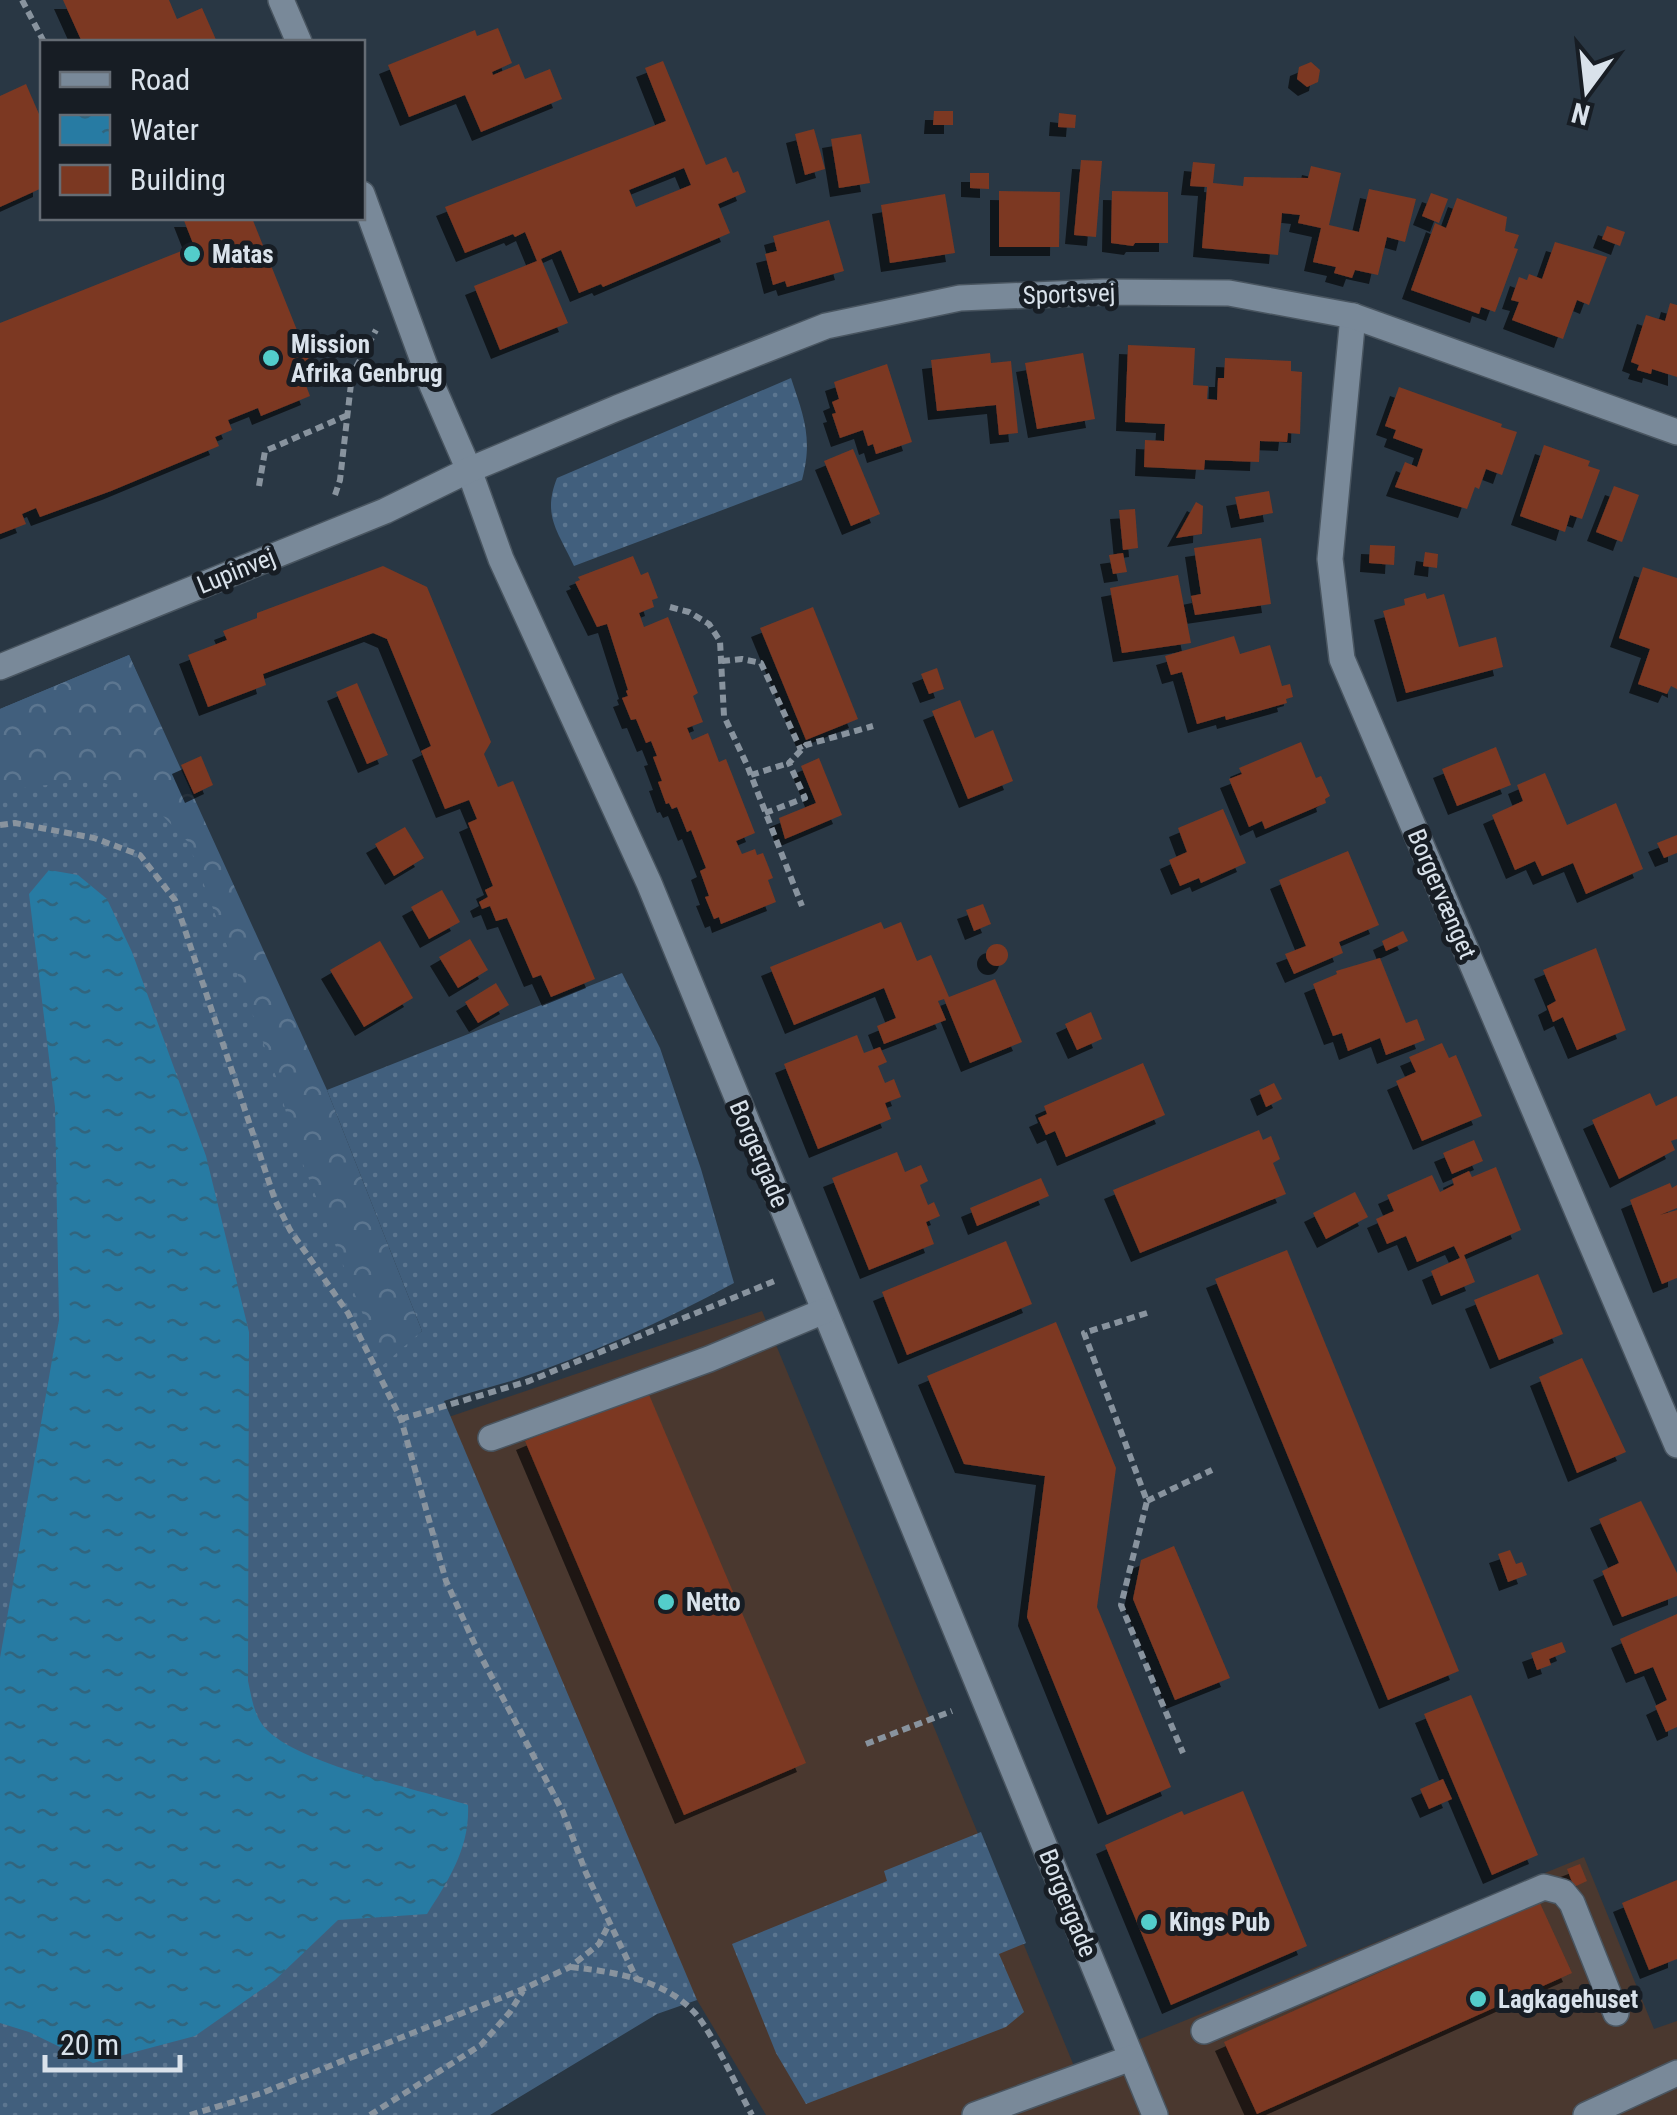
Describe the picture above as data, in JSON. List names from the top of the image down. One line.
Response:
{"streets":{"street":["Sportsvej","Lupinvej","Borgervænget","Borgergade"]},"crossings":[["Sportsvej","Lupinvej"],["Sportsvej","Borgervænget"],["Sportsvej","Borgergade"],["Lupinvej","Borgergade"]],"places":["Matas","Mission Afrika Genbrug","Netto","Kings Pub","Lagkagehuset"],"legend":["Road","Water","Building"],"scale_bar":"20 m","north":"bottom"}
